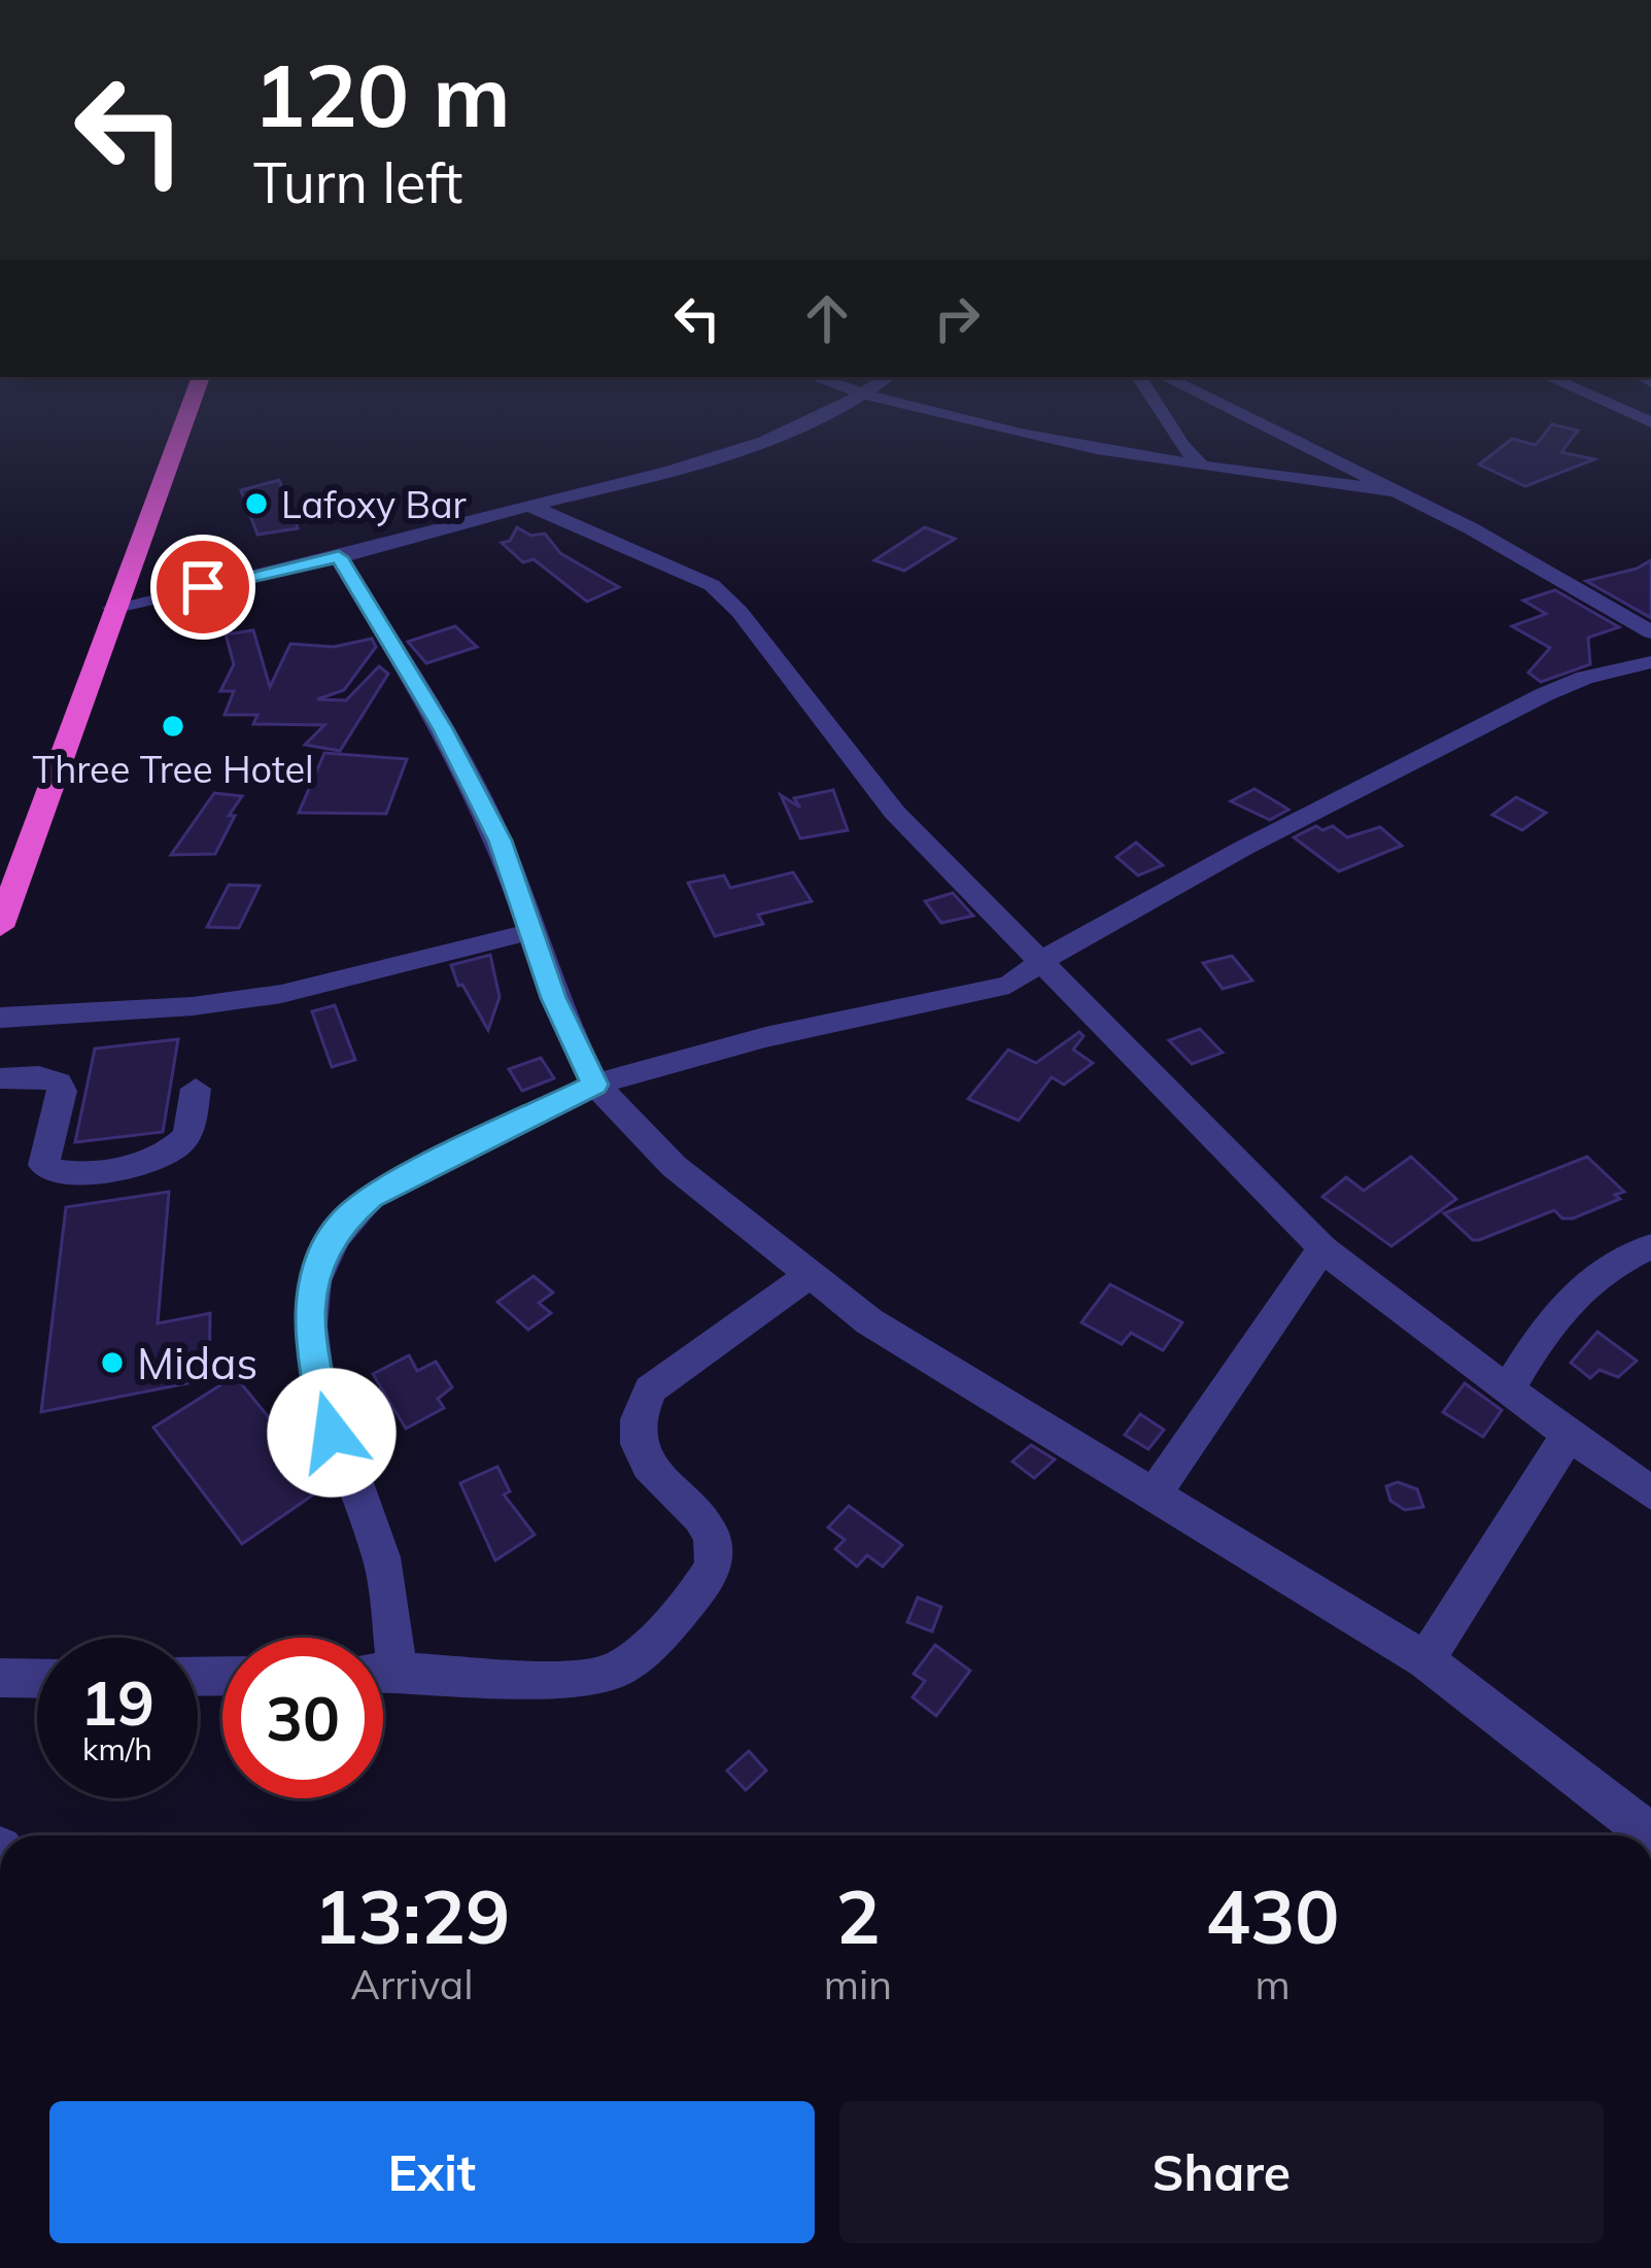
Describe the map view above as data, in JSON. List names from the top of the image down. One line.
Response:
{"places":["Lafoxy Bar","Three Tree Hotel","Midas"],"page":{"turn":["120 m","Turn left"],"speed":"19 km/h","limit":"30","eta":["13:29","Arrival","2","min","430","m"],"buttons":["Exit","Share"]}}
